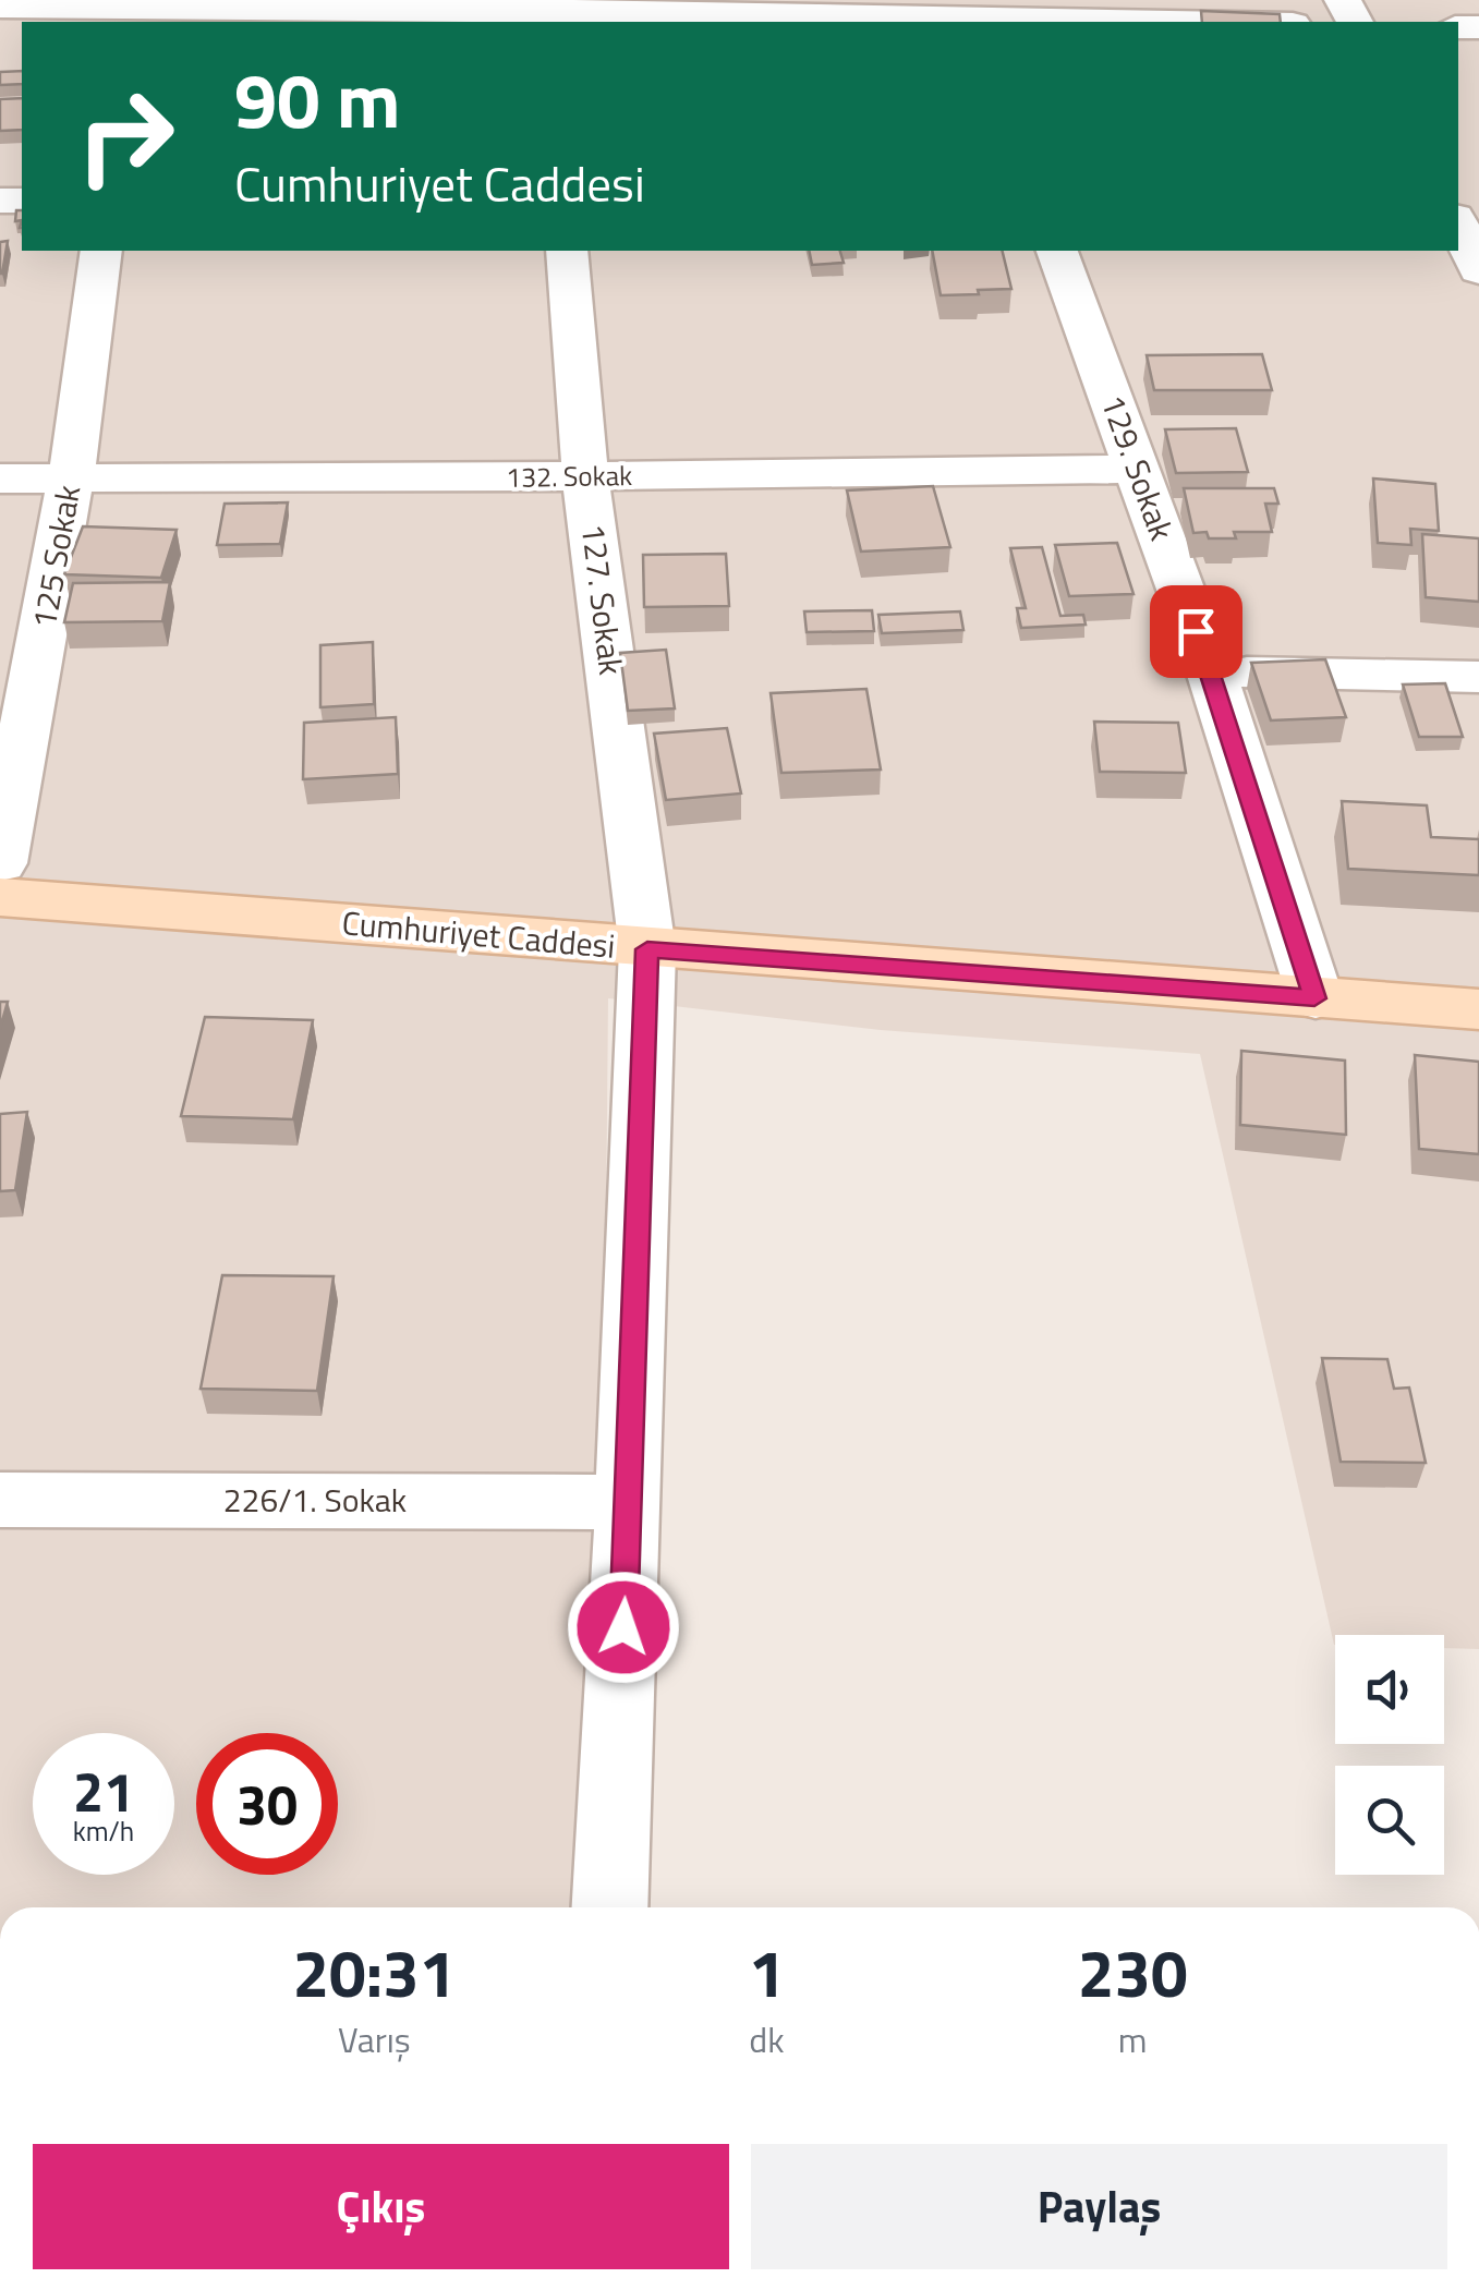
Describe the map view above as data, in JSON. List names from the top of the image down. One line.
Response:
{"streets":{"main road":["Cumhuriyet Caddesi"],"street":["129. Sokak","132. Sokak","125 Sokak","127. Sokak","226/1. Sokak"]},"crossings":[["129. Sokak","132. Sokak"],["129. Sokak","Cumhuriyet Caddesi"],["132. Sokak","125 Sokak"],["132. Sokak","127. Sokak"],["127. Sokak","Cumhuriyet Caddesi"],["127. Sokak","226/1. Sokak"]],"page":{"turn":["90 m","Cumhuriyet Caddesi"],"speed":"21 km/h","limit":"30","eta":["20:31","Varış","1","dk","230","m"],"buttons":["Çıkış","Paylaş"]}}
